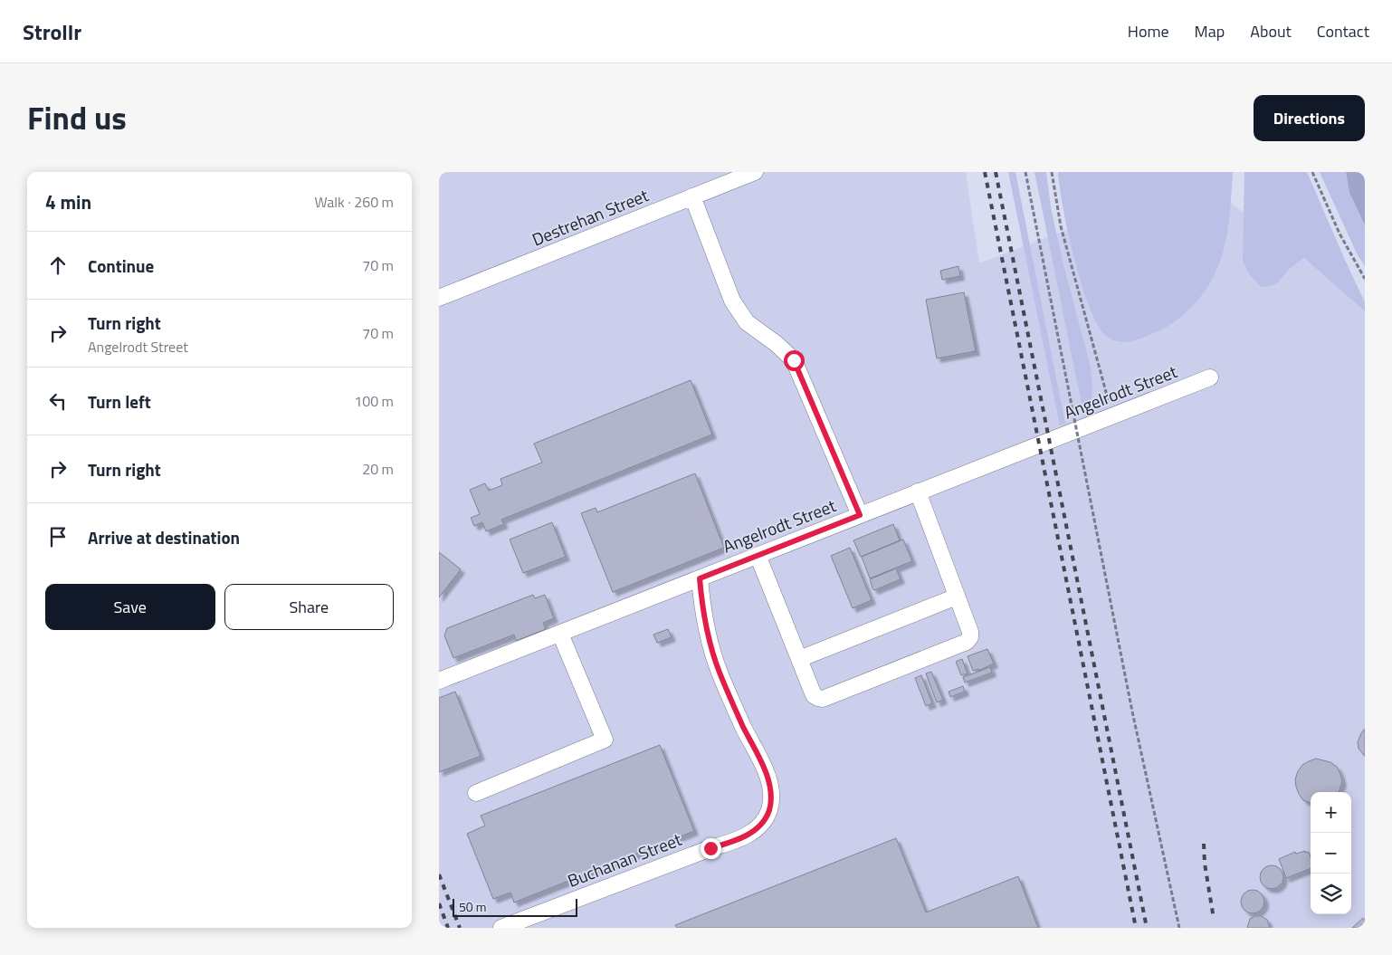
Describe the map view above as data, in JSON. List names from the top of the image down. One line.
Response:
{"streets":{"street":["Destrehan Street","Angelrodt Street","Buchanan Street"]},"crossings":[["Angelrodt Street","Buchanan Street"]],"scale_bar":"50 m","page":{"header":"Strollr","nav":["Home","Map","About","Contact"],"title":"Find us","buttons":["Directions",["Save","Share"]],"heading":["4 min","Walk · 260 m"],"list":[["Continue","70 m"],["Turn right","Angelrodt Street","70 m"],["Turn left","100 m"],["Turn right","20 m"],"Arrive at destination"],"map_buttons":["+","−"],"scale":"50 m"}}
